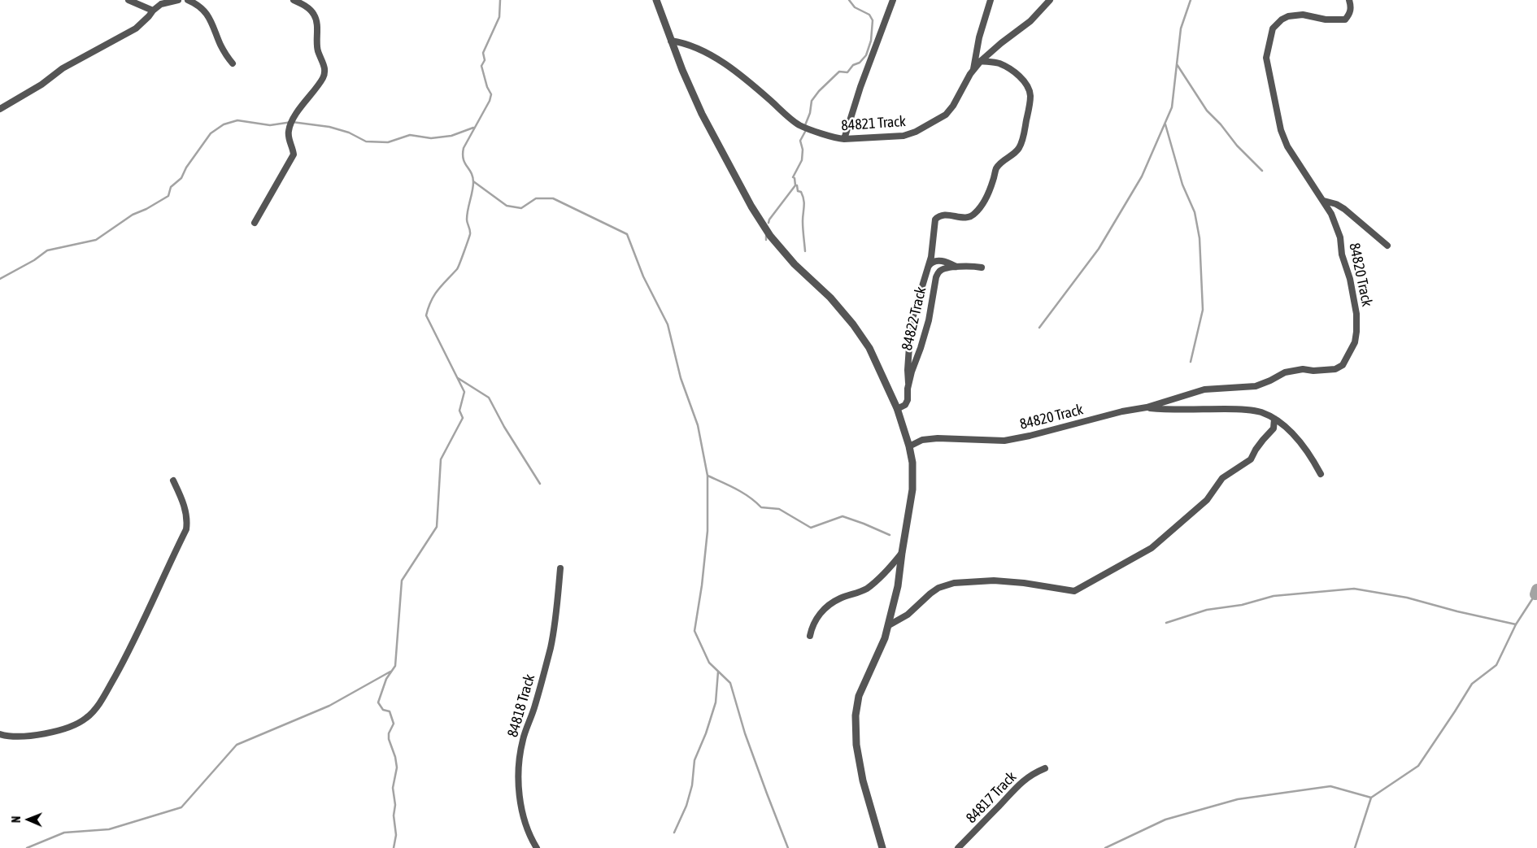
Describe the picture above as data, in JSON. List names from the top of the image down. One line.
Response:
{"streets":{"street":["84821 Track","84820 Track","84822 Track","84818 Track","84817 Track"]},"north":"left"}
